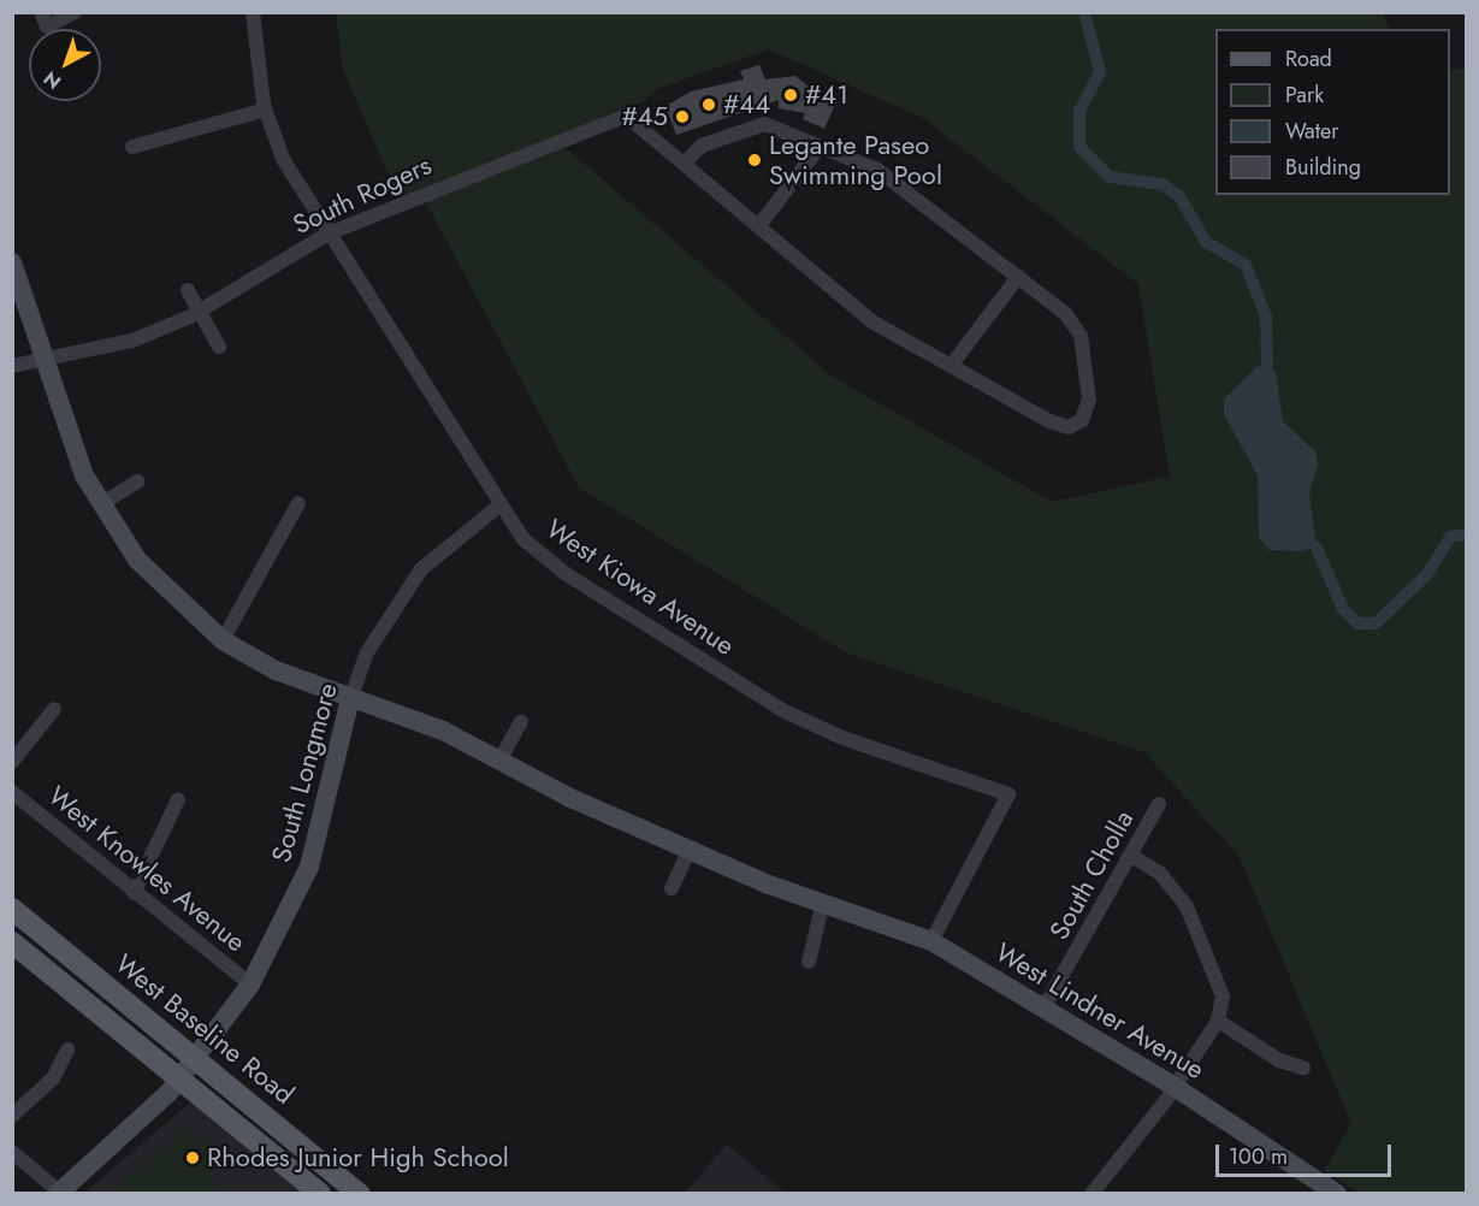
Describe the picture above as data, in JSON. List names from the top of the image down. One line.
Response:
{"streets":{"main road":["West Baseline Road"],"street":["South Rogers","West Kiowa Avenue","South Longmore","West Knowles Avenue","South Cholla","West Lindner Avenue"]},"crossings":[["South Rogers","West Kiowa Avenue"],["South Rogers","West Lindner Avenue"],["West Kiowa Avenue","South Longmore"],["West Kiowa Avenue","West Lindner Avenue"],["South Longmore","West Knowles Avenue"],["South Longmore","West Lindner Avenue"],["South Longmore","West Baseline Road"],["South Cholla","West Lindner Avenue"]],"places":["#41","#44","#45","Legante Paseo Swimming Pool","Rhodes Junior High School"],"legend":["Road","Park","Water","Building"],"scale_bar":"100 m","north":"bottom left"}
